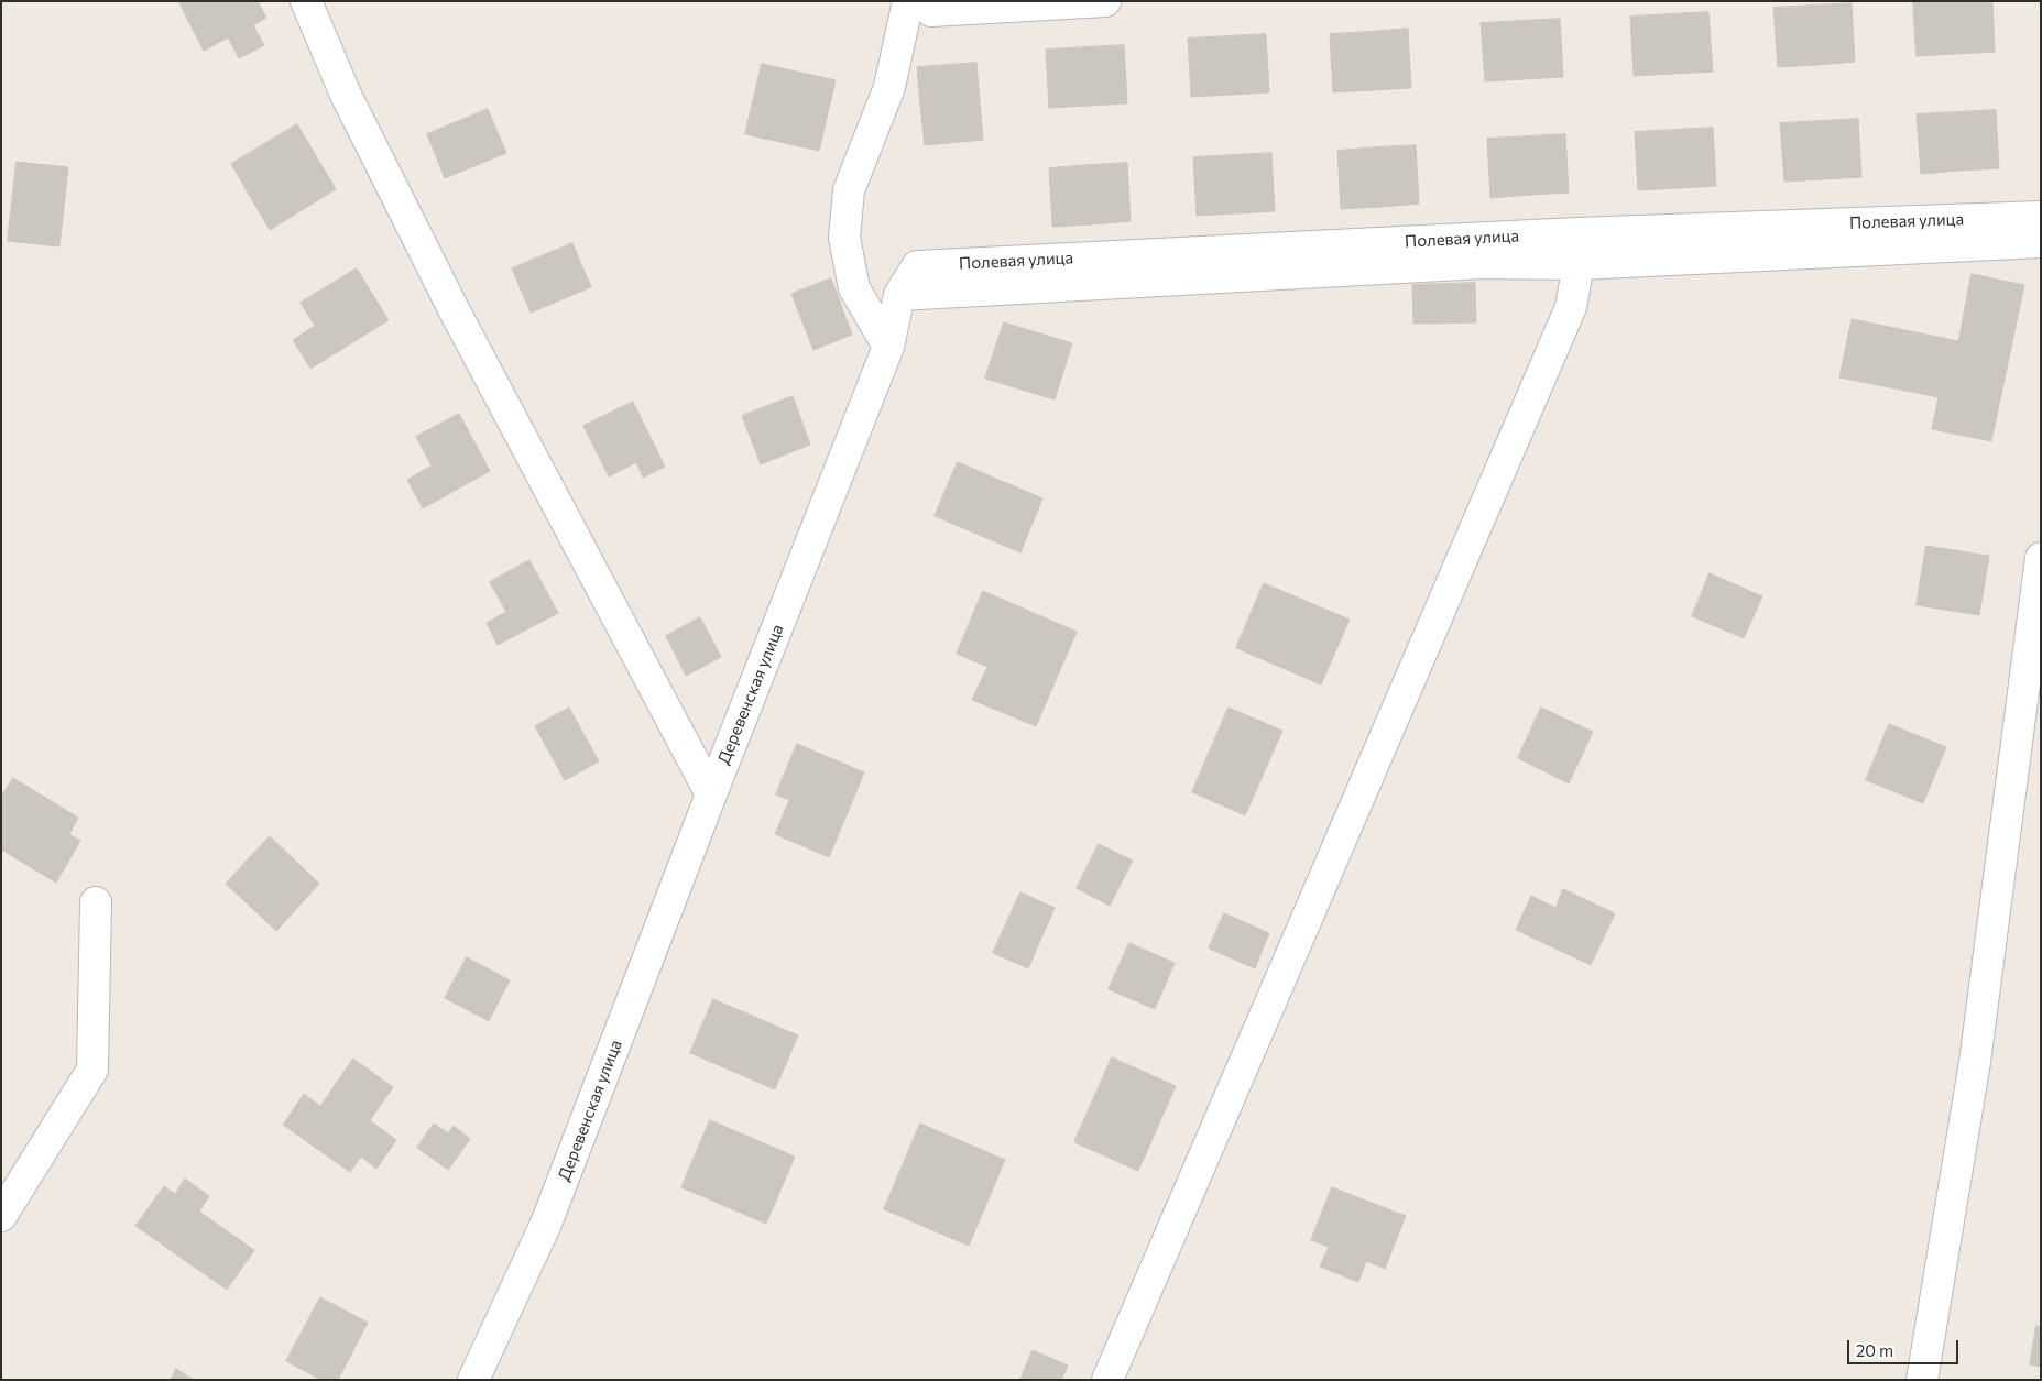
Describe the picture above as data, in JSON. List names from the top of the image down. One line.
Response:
{"streets":{"street":["Полевая улица","Деревенская улица"]},"crossings":[["Полевая улица","Деревенская улица"]],"scale_bar":"20 m"}
